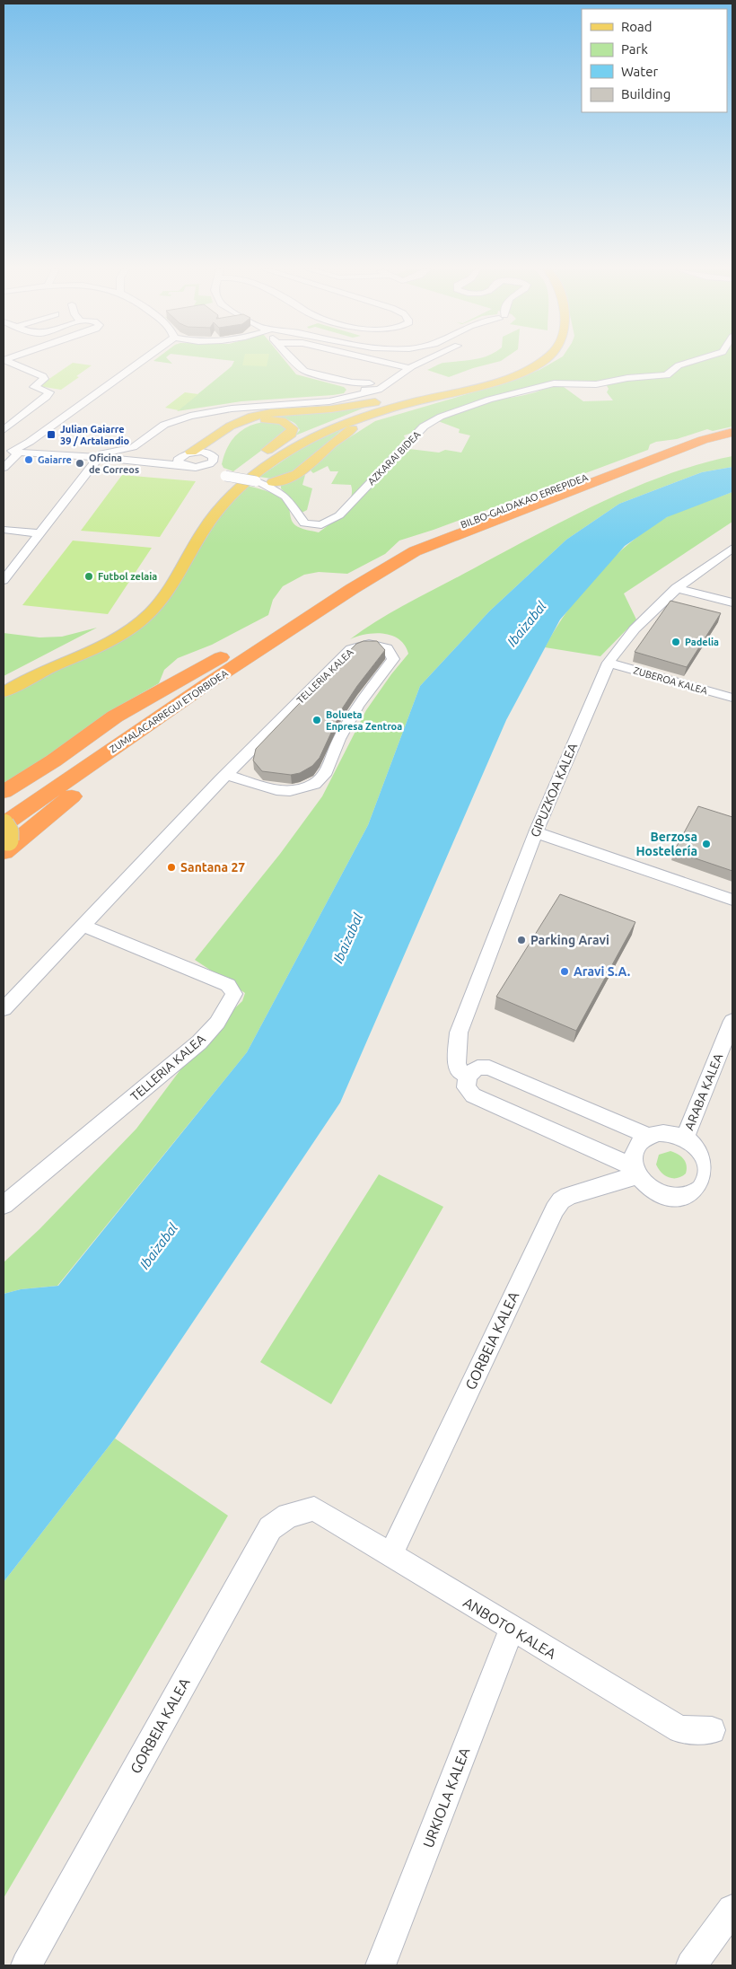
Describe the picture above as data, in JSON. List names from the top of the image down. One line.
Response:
{"streets":{"highway":["BILBO-GALDAKAO ERREPIDEA","ZUMALACARREGUI ETORBIDEA"],"street":["AZKARAI BIDEA","TELLERIA KALEA","ZUBEROA KALEA","GIPUZKOA KALEA","ARABA KALEA","GORBEIA KALEA","ANBOTO KALEA","URKIOLA KALEA"]},"crossings":[["BILBO-GALDAKAO ERREPIDEA","ZUMALACARREGUI ETORBIDEA"],["ZUBEROA KALEA","GIPUZKOA KALEA"],["GIPUZKOA KALEA","ARABA KALEA"],["GIPUZKOA KALEA","GORBEIA KALEA"],["ARABA KALEA","GORBEIA KALEA"],["GORBEIA KALEA","ANBOTO KALEA"],["ANBOTO KALEA","URKIOLA KALEA"]],"water":["Ibaizabal"],"places":{"transit":["Julian Gaiarre 39 / Artalandio"],"other":["Gaiarre","Oficina de Correos","Futbol zelaia","Padelia","Bolueta Enpresa Zentroa","Berzosa Hostelería","Santana 27","Parking Aravi","Aravi S.A."]},"legend":["Road","Park","Water","Building"]}
